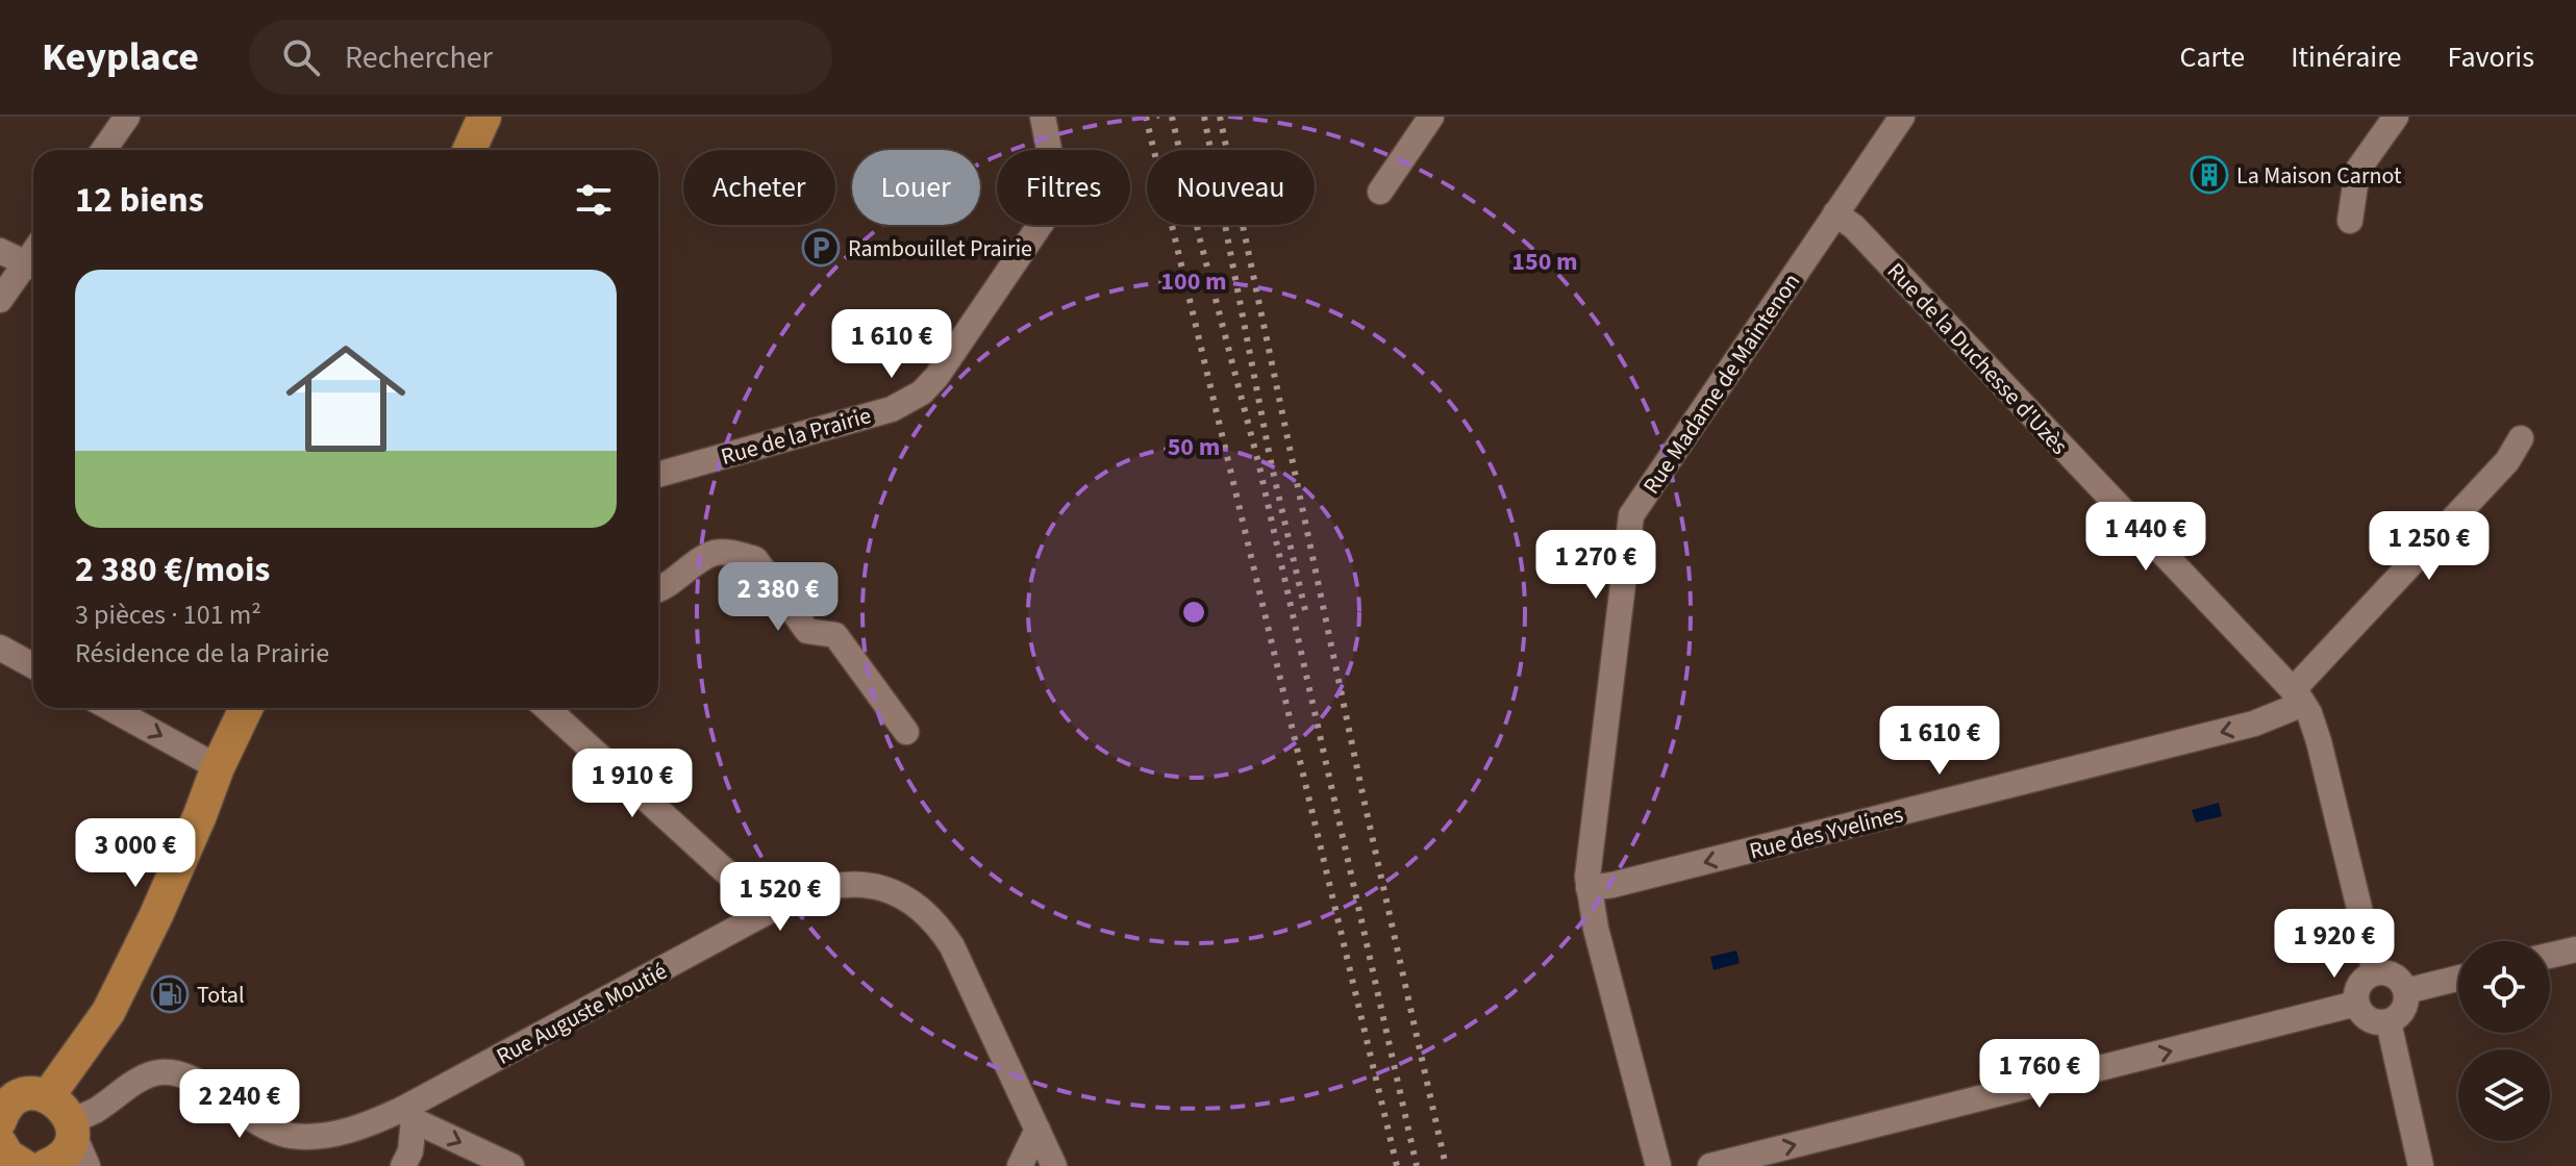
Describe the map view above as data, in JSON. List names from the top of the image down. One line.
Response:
{"streets":{"street":["Rue de la Duchesse d'Uzès","Rue Madame de Maintenon","Rue de la Prairie","Rue des Yvelines","Rue Auguste Moutié"]},"crossings":[["Rue de la Duchesse d'Uzès","Rue Madame de Maintenon"],["Rue de la Duchesse d'Uzès","Rue des Yvelines"],["Rue Madame de Maintenon","Rue des Yvelines"]],"one_way":["Rue des Yvelines"],"places":{"building":["La Maison Carnot"],"parking":["Rambouillet Prairie"],"fuel station":["Total"]},"page":{"header":"Keyplace","search":"Rechercher","nav":["Carte","Itinéraire","Favoris"],"chip":["Acheter","Louer","Filtres","Nouveau"],"heading":"12 biens","list":[{"name":"2 380 €/mois","note":"3 pièces · 101 m² · Résidence de la Prairie"}],"price":["1 610 €","1 440 €","1 250 €","1 270 €","2 380 €","1 610 €","1 910 €","3 000 €","1 520 €","1 920 €","1 760 €","2 240 €"]},"rings":["150 m","100 m","50 m"]}
